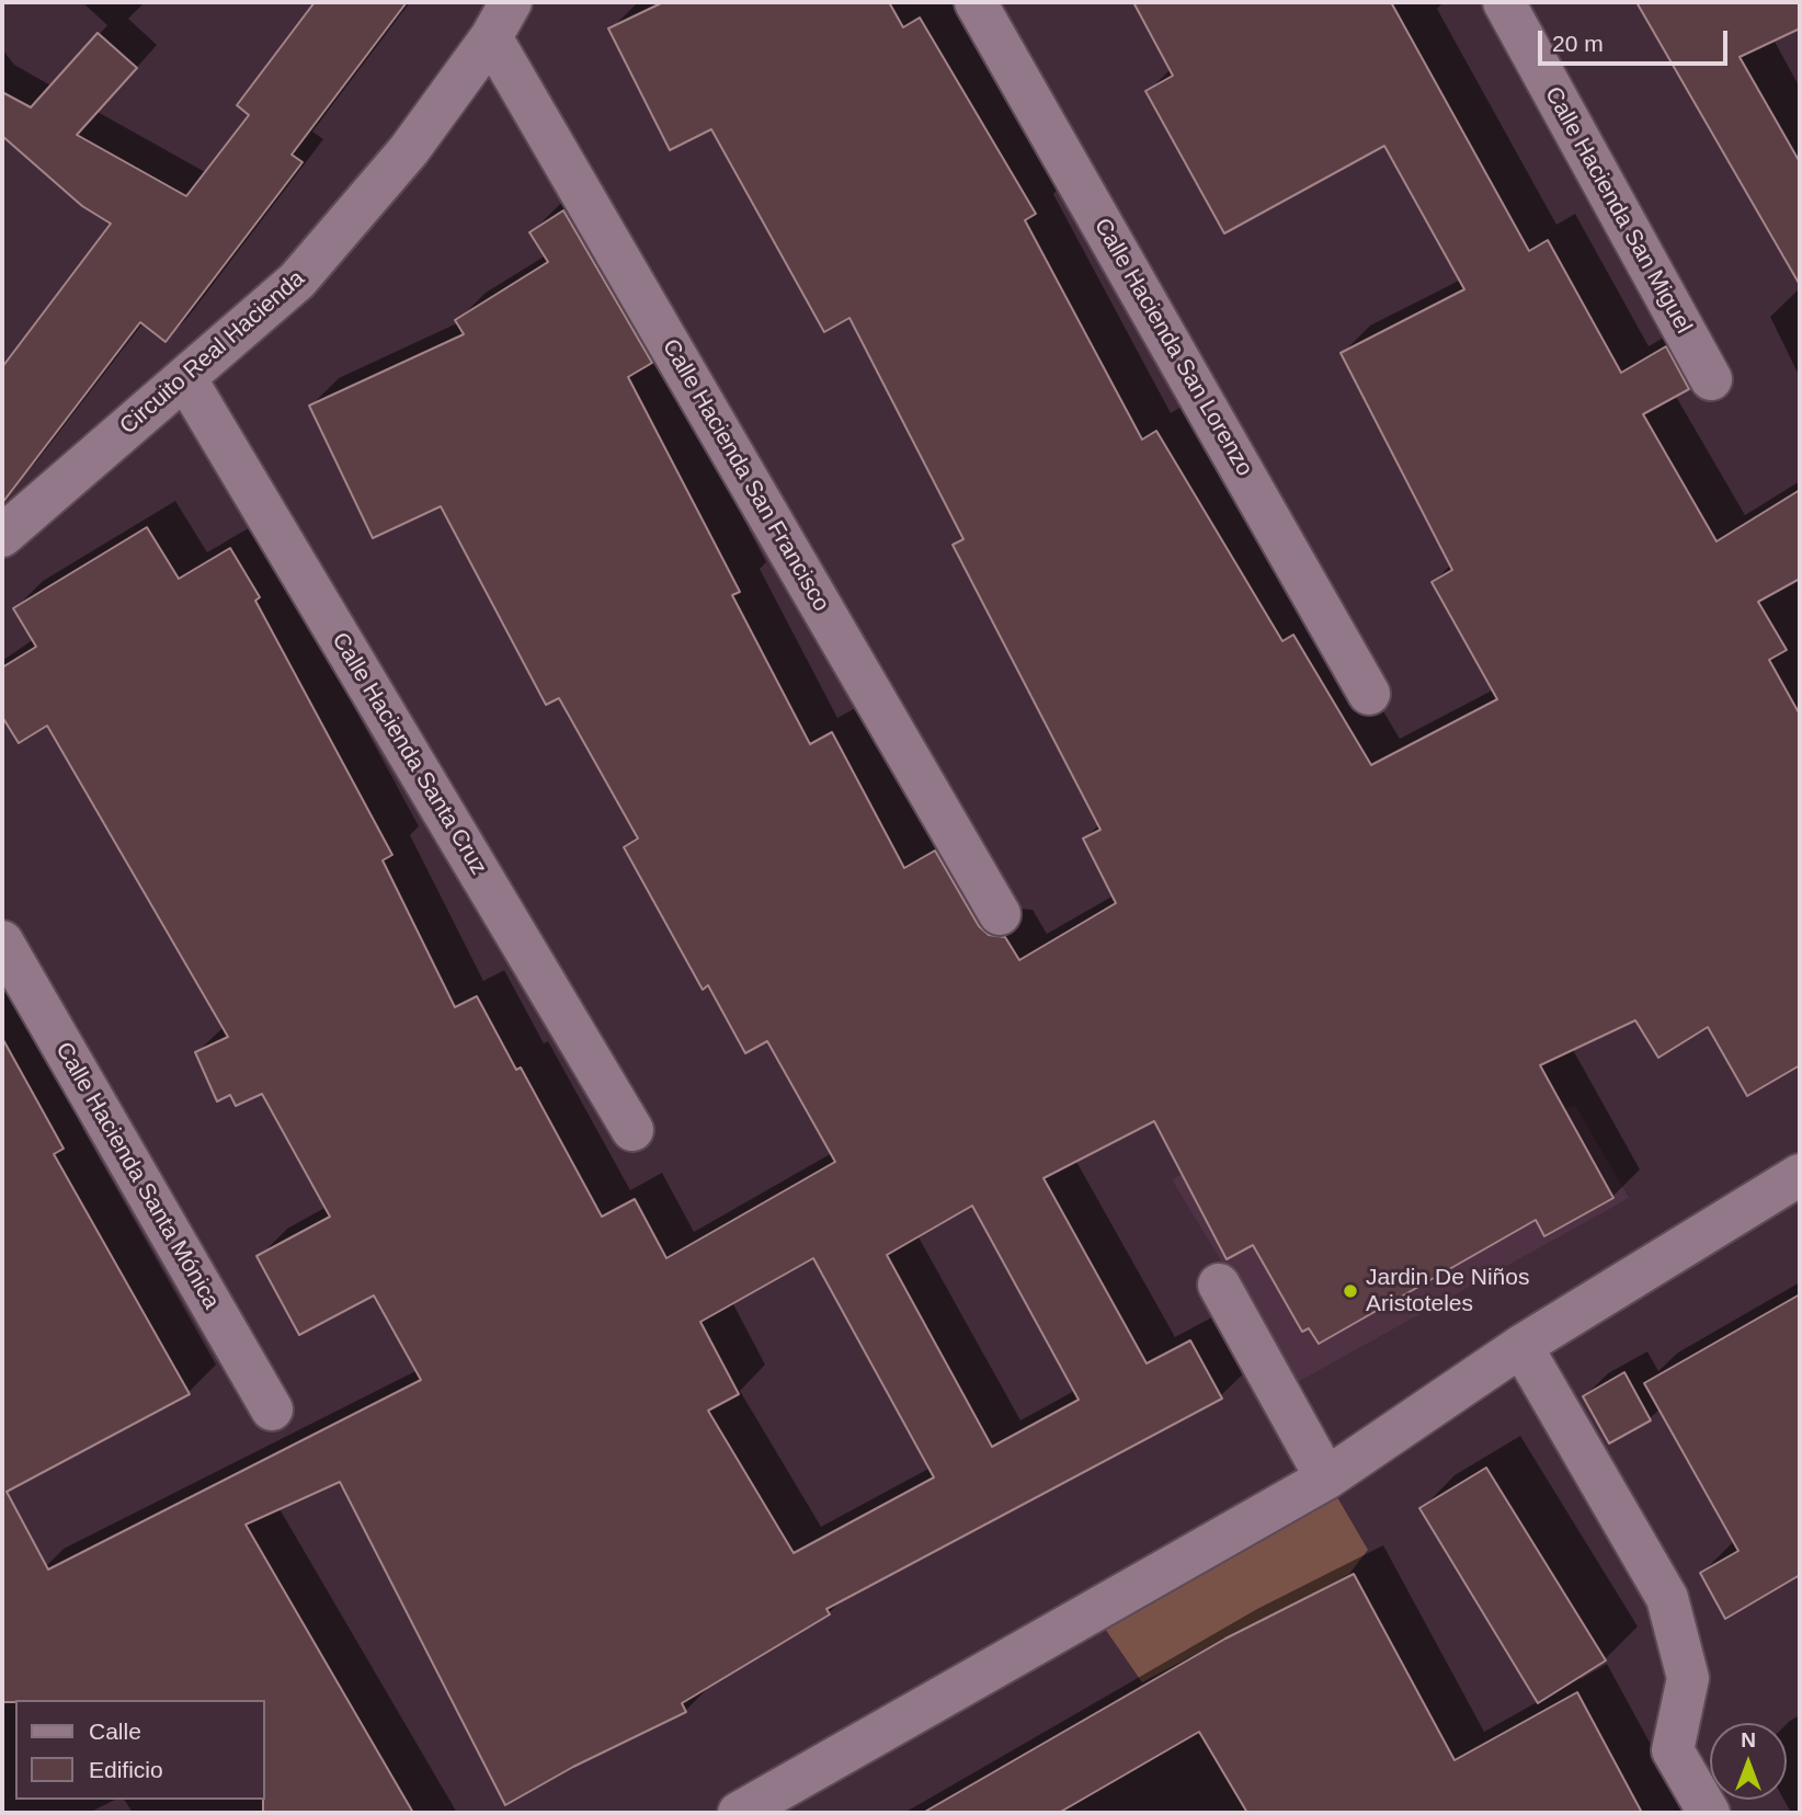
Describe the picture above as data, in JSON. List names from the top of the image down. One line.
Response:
{"streets":{"street":["Calle Hacienda San Miguel","Calle Hacienda San Lorenzo","Circuito Real Hacienda","Calle Hacienda San Francisco","Calle Hacienda Santa Cruz","Calle Hacienda Santa Mónica"]},"crossings":[["Circuito Real Hacienda","Calle Hacienda San Francisco"],["Circuito Real Hacienda","Calle Hacienda Santa Cruz"]],"places":["Jardin De Niños Aristoteles"],"legend":["Calle","Edificio"],"scale_bar":"20 m","north":"top"}
